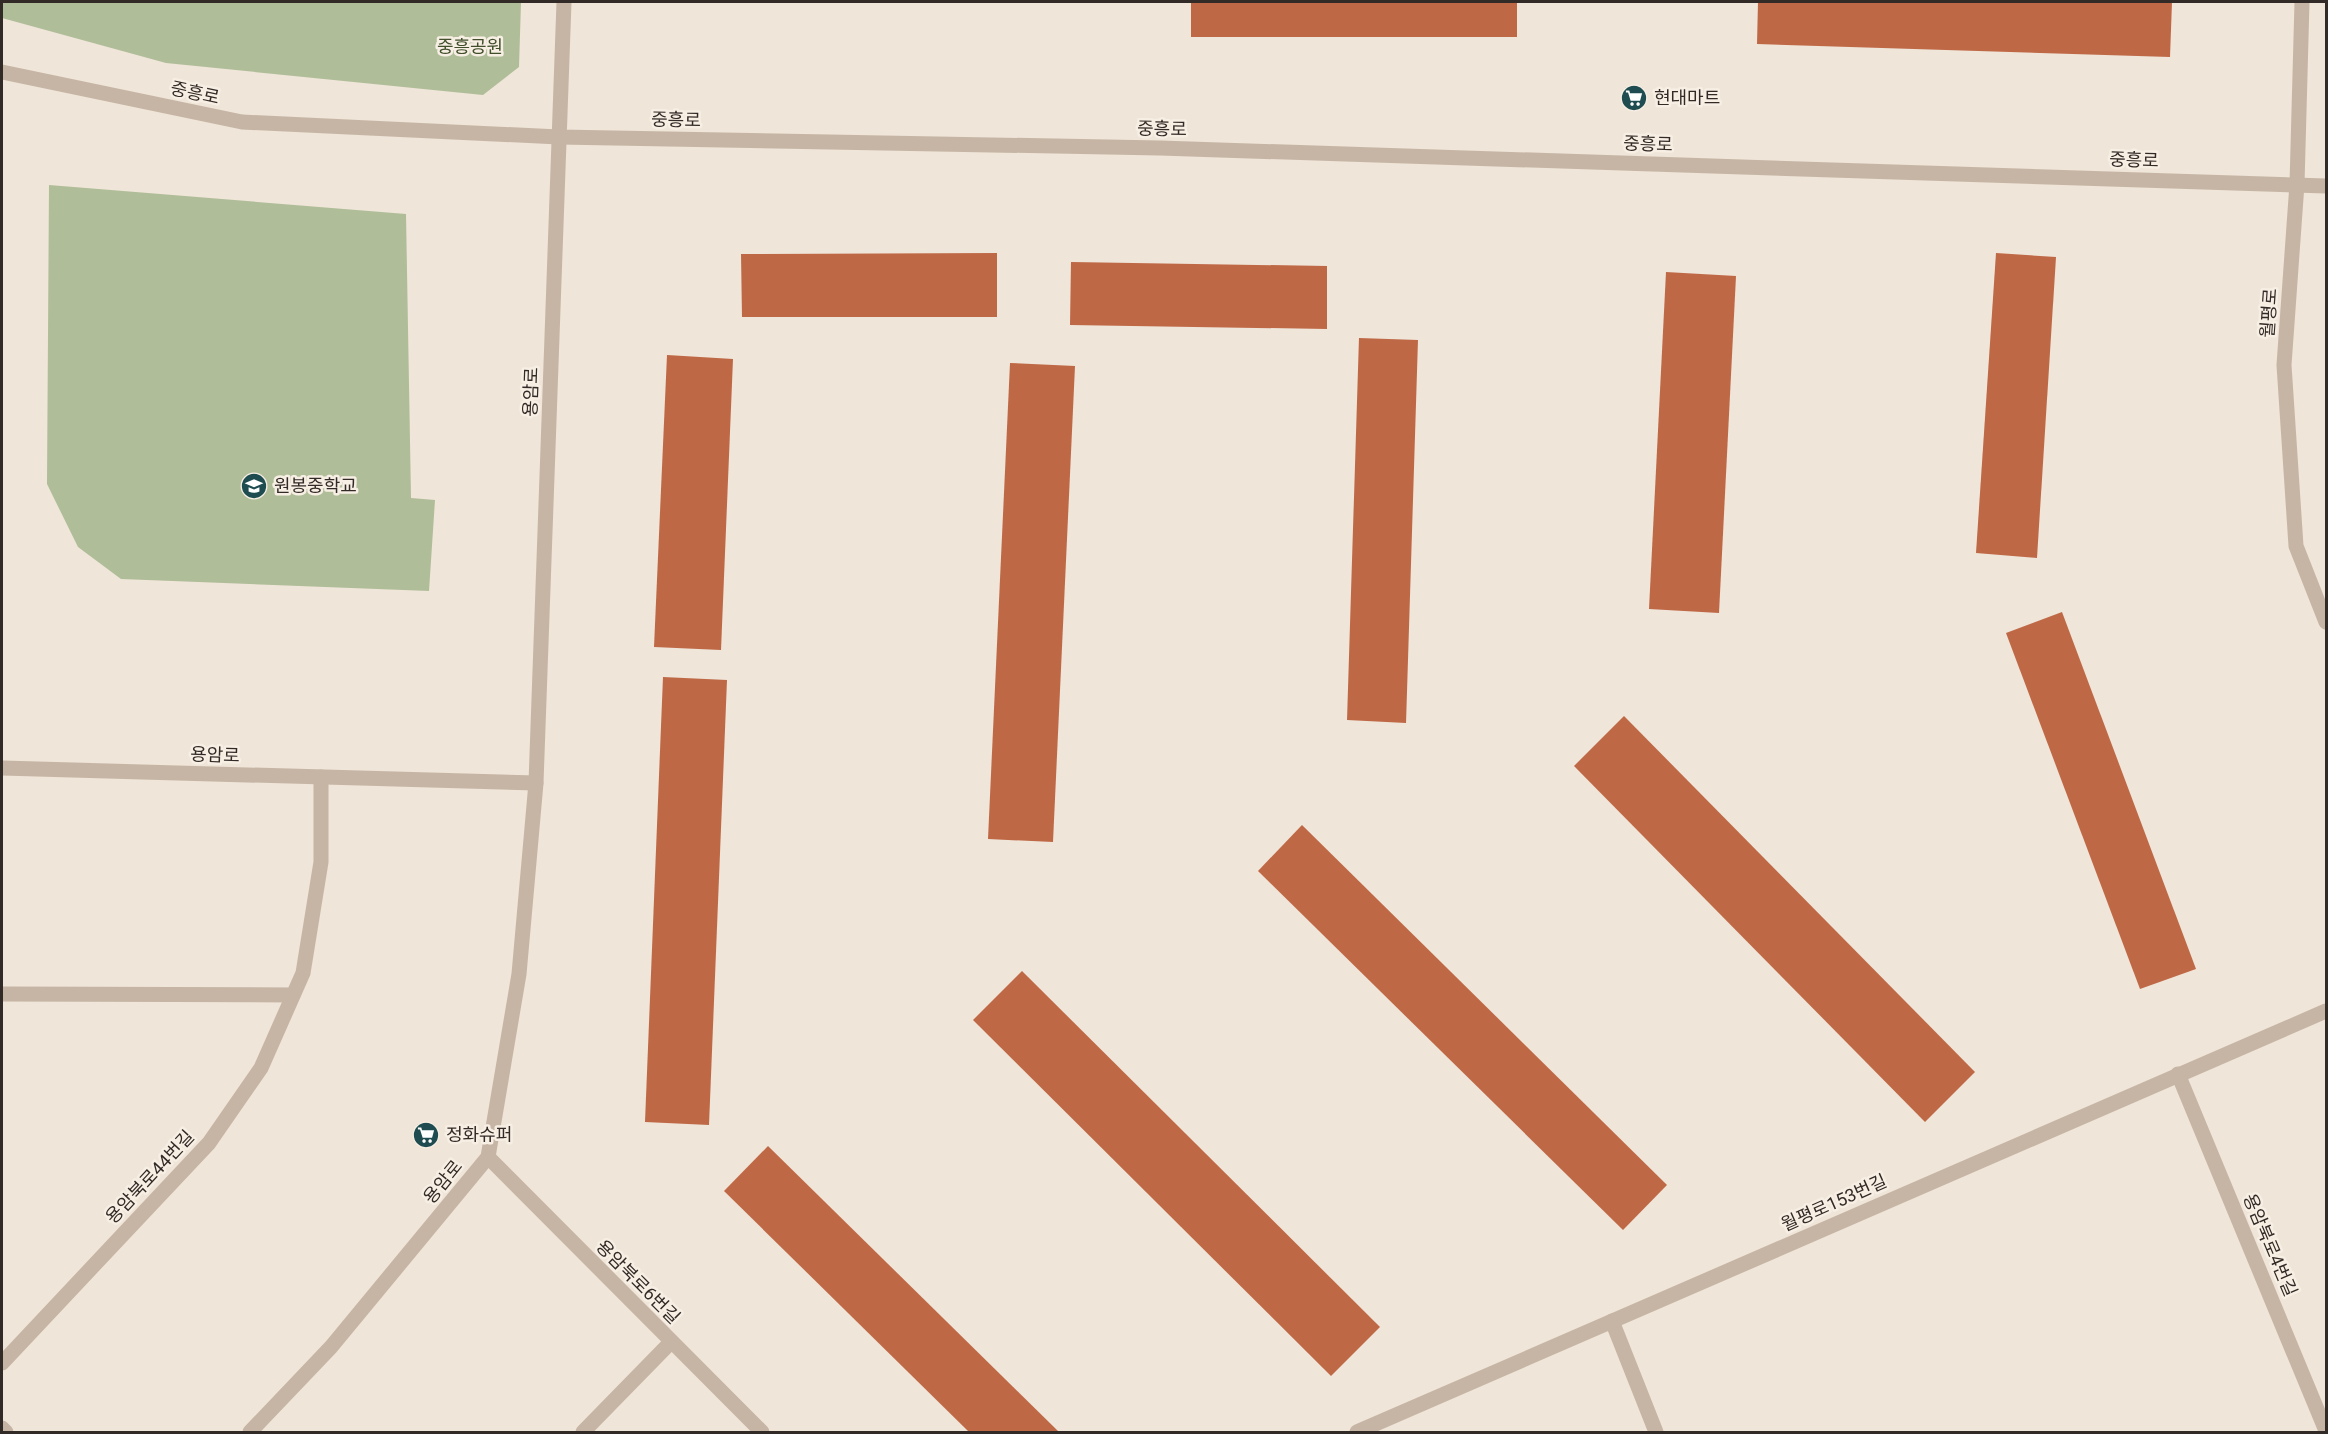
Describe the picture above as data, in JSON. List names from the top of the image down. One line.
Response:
{"streets":{"street":["중흥로","월평로","용암로","용암북로44번길","월평로153번길","용암북로4번길","용암북로6번길"]},"crossings":[["중흥로","월평로"],["중흥로","용암로"],["용암로","용암북로44번길"],["용암로","용암북로6번길"],["월평로153번길","용암북로4번길"]],"parks":["중흥공원"],"places":{"supermarket":["현대마트","정화슈퍼"],"school or university":["원봉중학교"]}}
